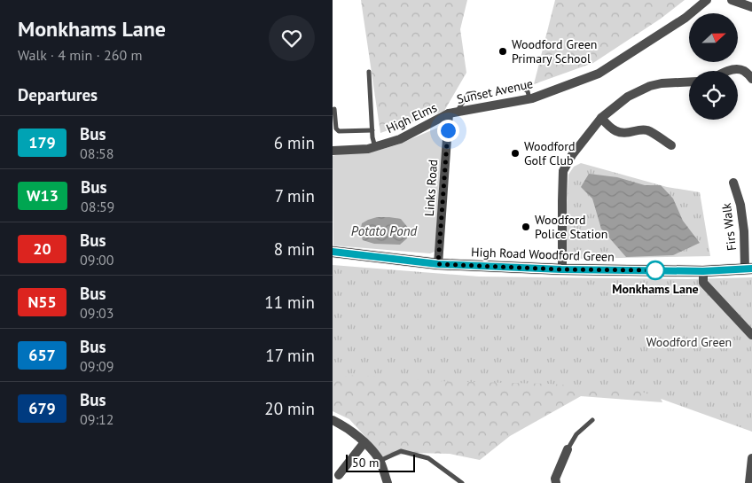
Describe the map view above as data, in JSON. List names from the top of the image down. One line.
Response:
{"streets":{"main road":["High Road Woodford Green"],"street":["Sunset Avenue","High Elms","Links Road","Firs Walk"]},"crossings":[["Sunset Avenue","High Elms"],["Sunset Avenue","Links Road"],["High Elms","Links Road"],["Links Road","High Road Woodford Green"],["Firs Walk","High Road Woodford Green"]],"water":["Potato Pond"],"parks":["Woodford Green"],"places":["Woodford Green Primary School","Woodford Golf Club","Woodford Police Station","Monkhams Lane"],"lines":["bus line 179"],"scale_bar":"50 m","north":"right","page":{"heading":[["Monkhams Lane","Walk · 4 min · 260 m"],"Departures"],"list":[{"mark":"179","name":"Bus","note":"08:58","value":"6 min"},{"mark":"W13","name":"Bus","note":"08:59","value":"7 min"},{"mark":"20","name":"Bus","note":"09:00","value":"8 min"},{"mark":"N55","name":"Bus","note":"09:03","value":"11 min"},{"mark":"657","name":"Bus","note":"09:09","value":"17 min"},{"mark":"679","name":"Bus","note":"09:12","value":"20 min"}],"scale":"50 m"}}
